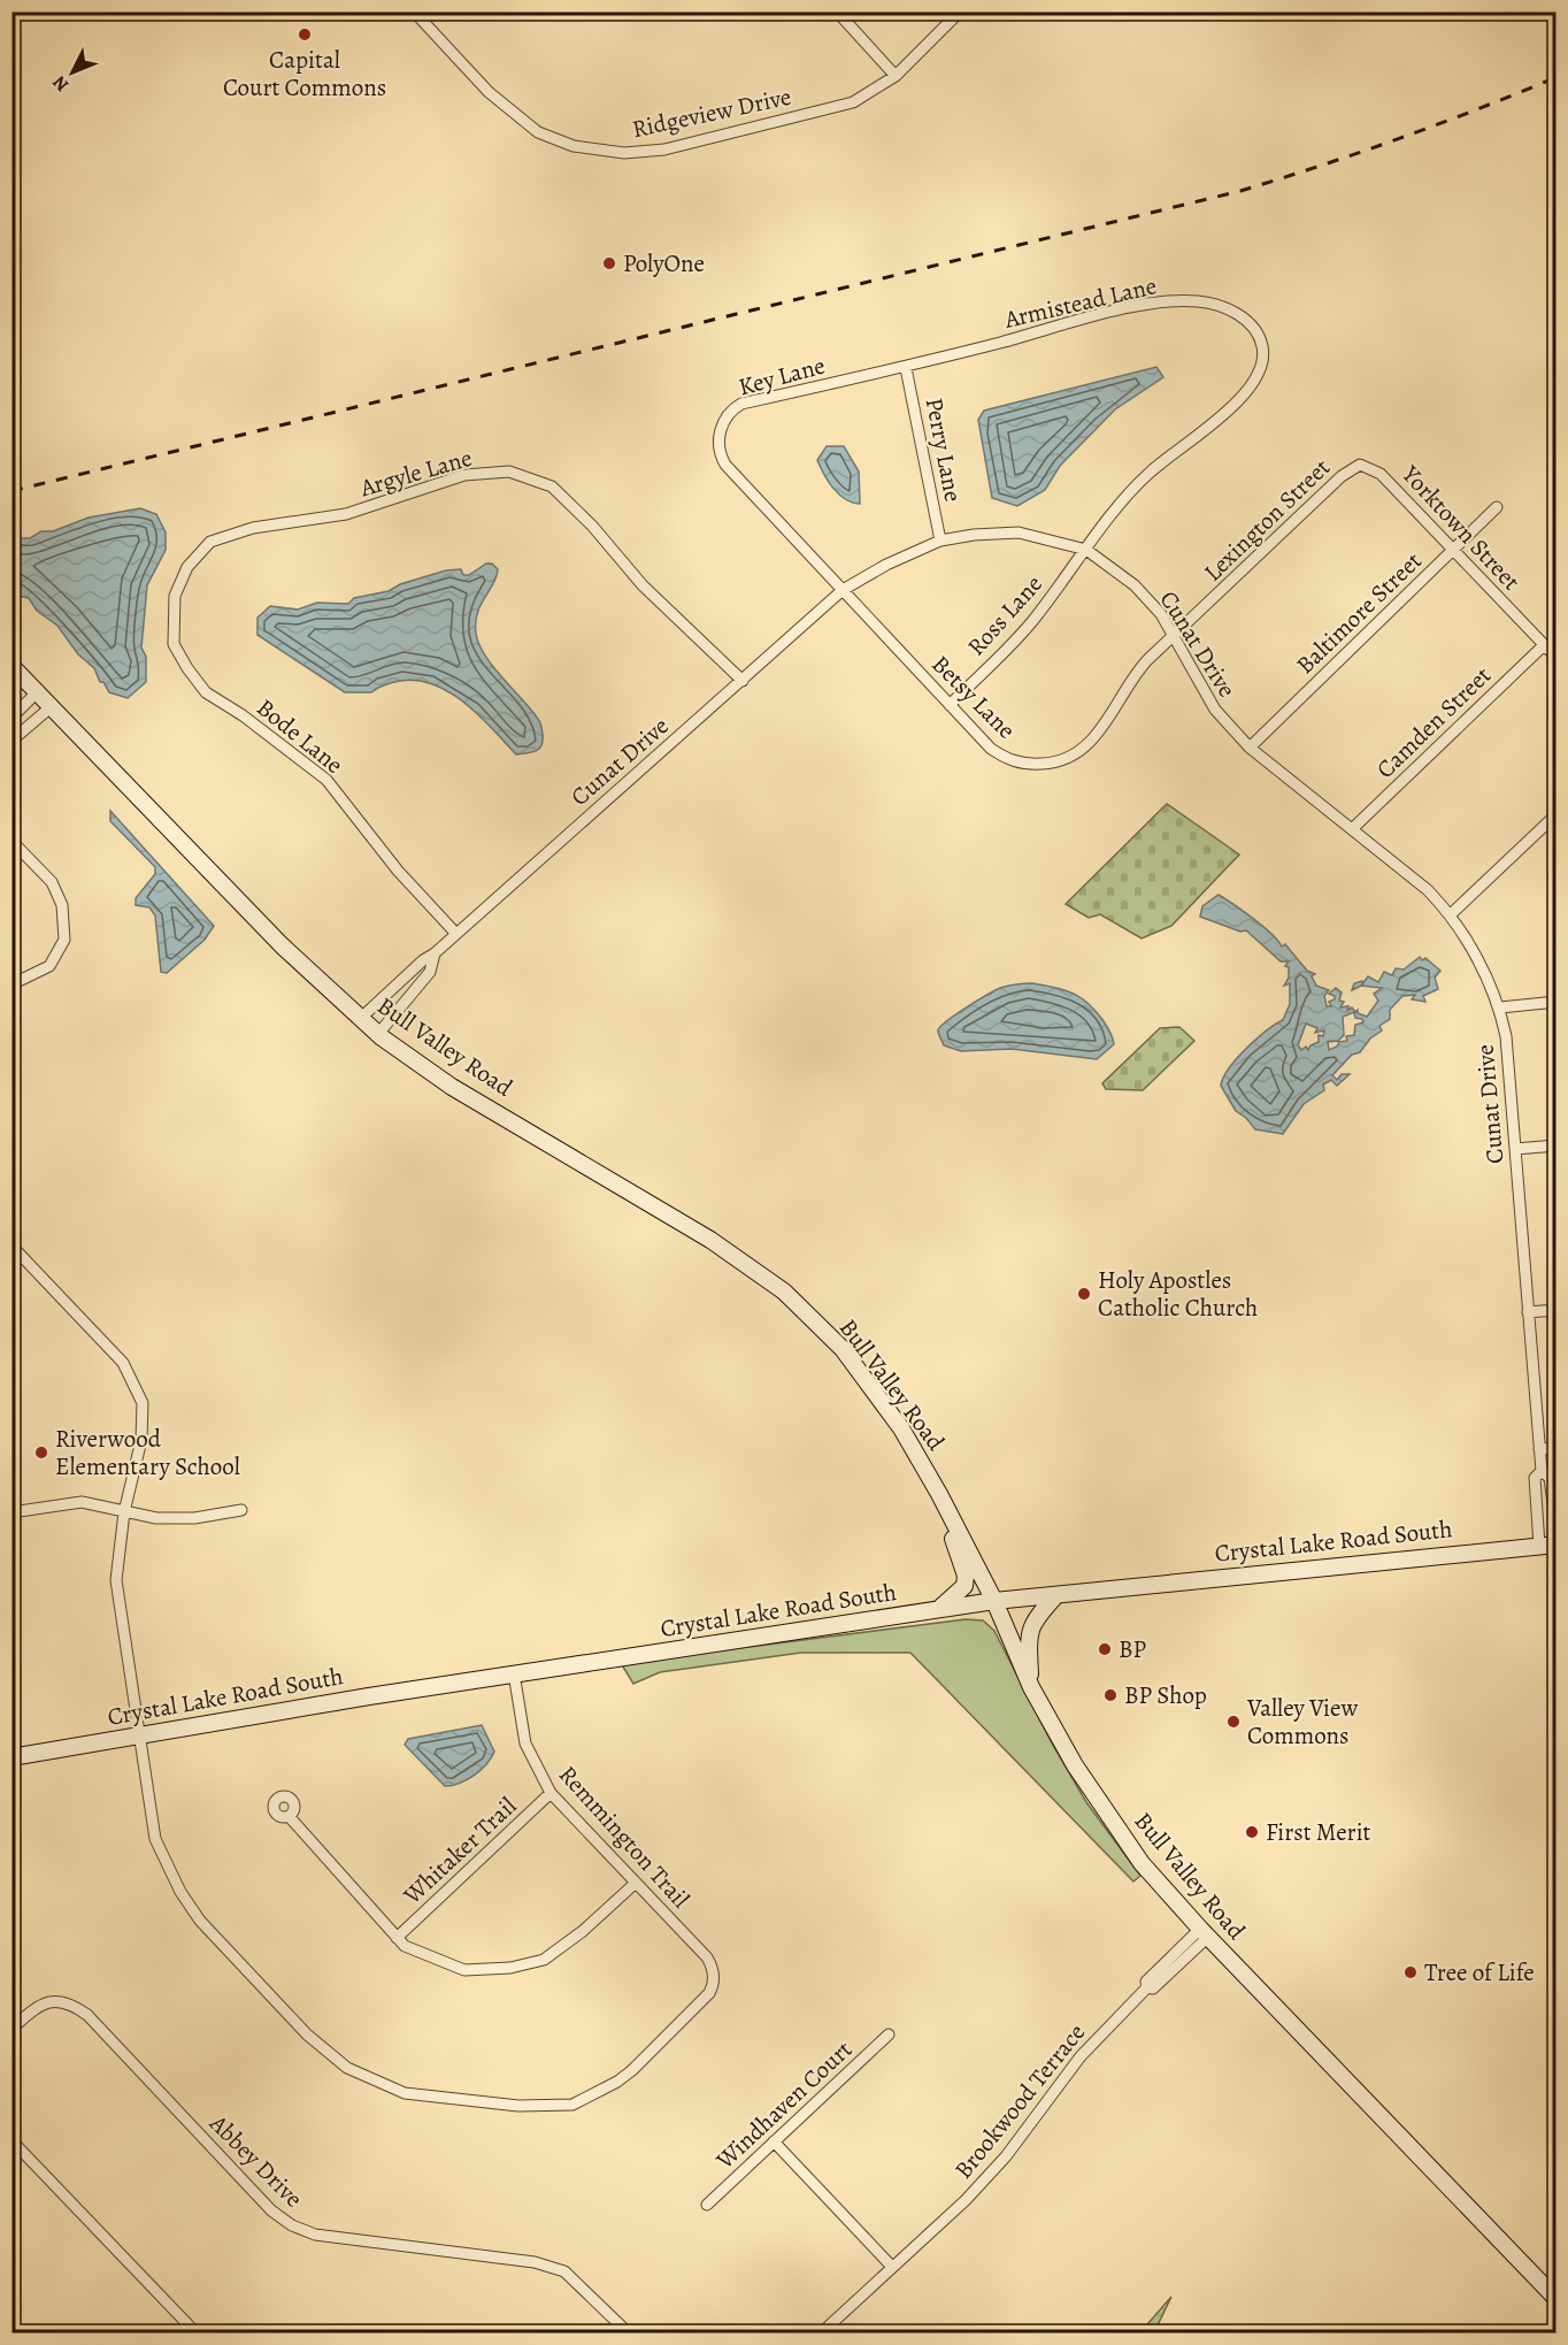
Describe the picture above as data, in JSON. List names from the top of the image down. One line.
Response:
{"streets":{"street":["Ridgeview Drive","Armistead Lane","Key Lane","Perry Lane","Argyle Lane","Lexington Street","Yorktown Street","Baltimore Street","Ross Lane","Cunat Drive","Betsy Lane","Camden Street","Bode Lane","Bull Valley Road","Crystal Lake Road South","Remmington Trail","Whitaker Trail","Brookwood Terrace","Windhaven Court","Abbey Drive"]},"crossings":[["Armistead Lane","Key Lane"],["Armistead Lane","Perry Lane"],["Armistead Lane","Ross Lane"],["Armistead Lane","Cunat Drive"],["Key Lane","Perry Lane"],["Key Lane","Cunat Drive"],["Key Lane","Betsy Lane"],["Perry Lane","Cunat Drive"],["Argyle Lane","Cunat Drive"],["Argyle Lane","Bode Lane"],["Lexington Street","Yorktown Street"],["Lexington Street","Cunat Drive"],["Lexington Street","Betsy Lane"],["Yorktown Street","Baltimore Street"],["Yorktown Street","Camden Street"],["Baltimore Street","Cunat Drive"],["Ross Lane","Cunat Drive"],["Ross Lane","Betsy Lane"],["Cunat Drive","Betsy Lane"],["Cunat Drive","Camden Street"],["Cunat Drive","Bode Lane"],["Cunat Drive","Bull Valley Road"],["Cunat Drive","Crystal Lake Road South"],["Bull Valley Road","Crystal Lake Road South"],["Bull Valley Road","Brookwood Terrace"],["Crystal Lake Road South","Remmington Trail"],["Remmington Trail","Whitaker Trail"]],"places":["Capital Court Commons","PolyOne","Holy Apostles Catholic Church","Riverwood Elementary School","BP","BP Shop","Valley View Commons","First Merit","Tree of Life"],"north":"bottom left"}
